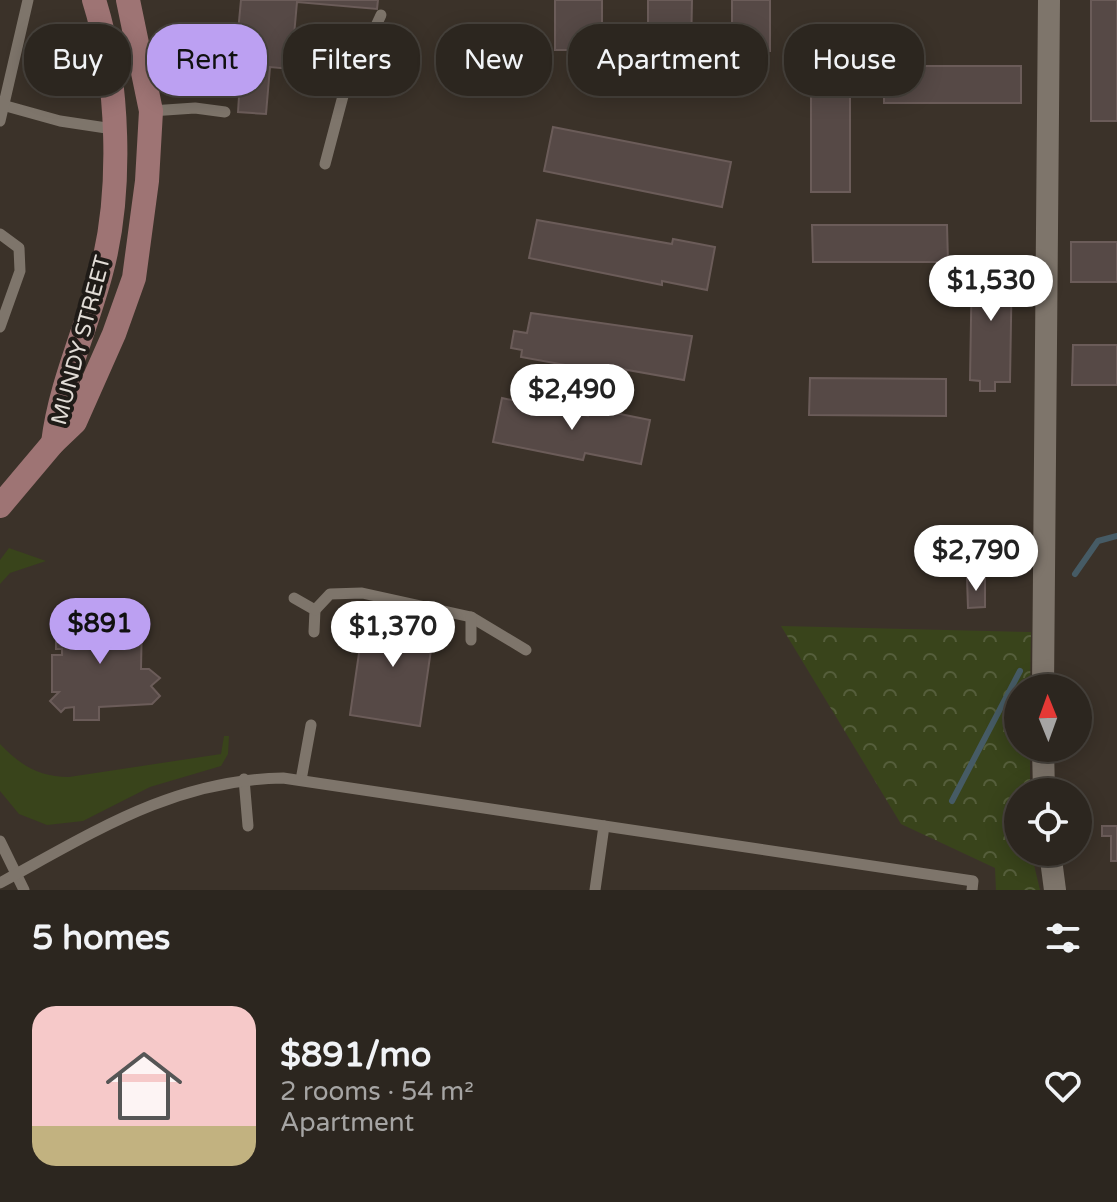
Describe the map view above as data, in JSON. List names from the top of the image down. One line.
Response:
{"streets":{"main road":["MUNDY STREET"]},"north":"top","page":{"chip":["Buy","Rent","Filters","New","Apartment","House"],"price":["$1,530","$2,490","$2,790","$891","$1,370"],"heading":"5 homes","list":[{"name":"$891/mo","note":"2 rooms · 54 m² · Apartment"}]}}
